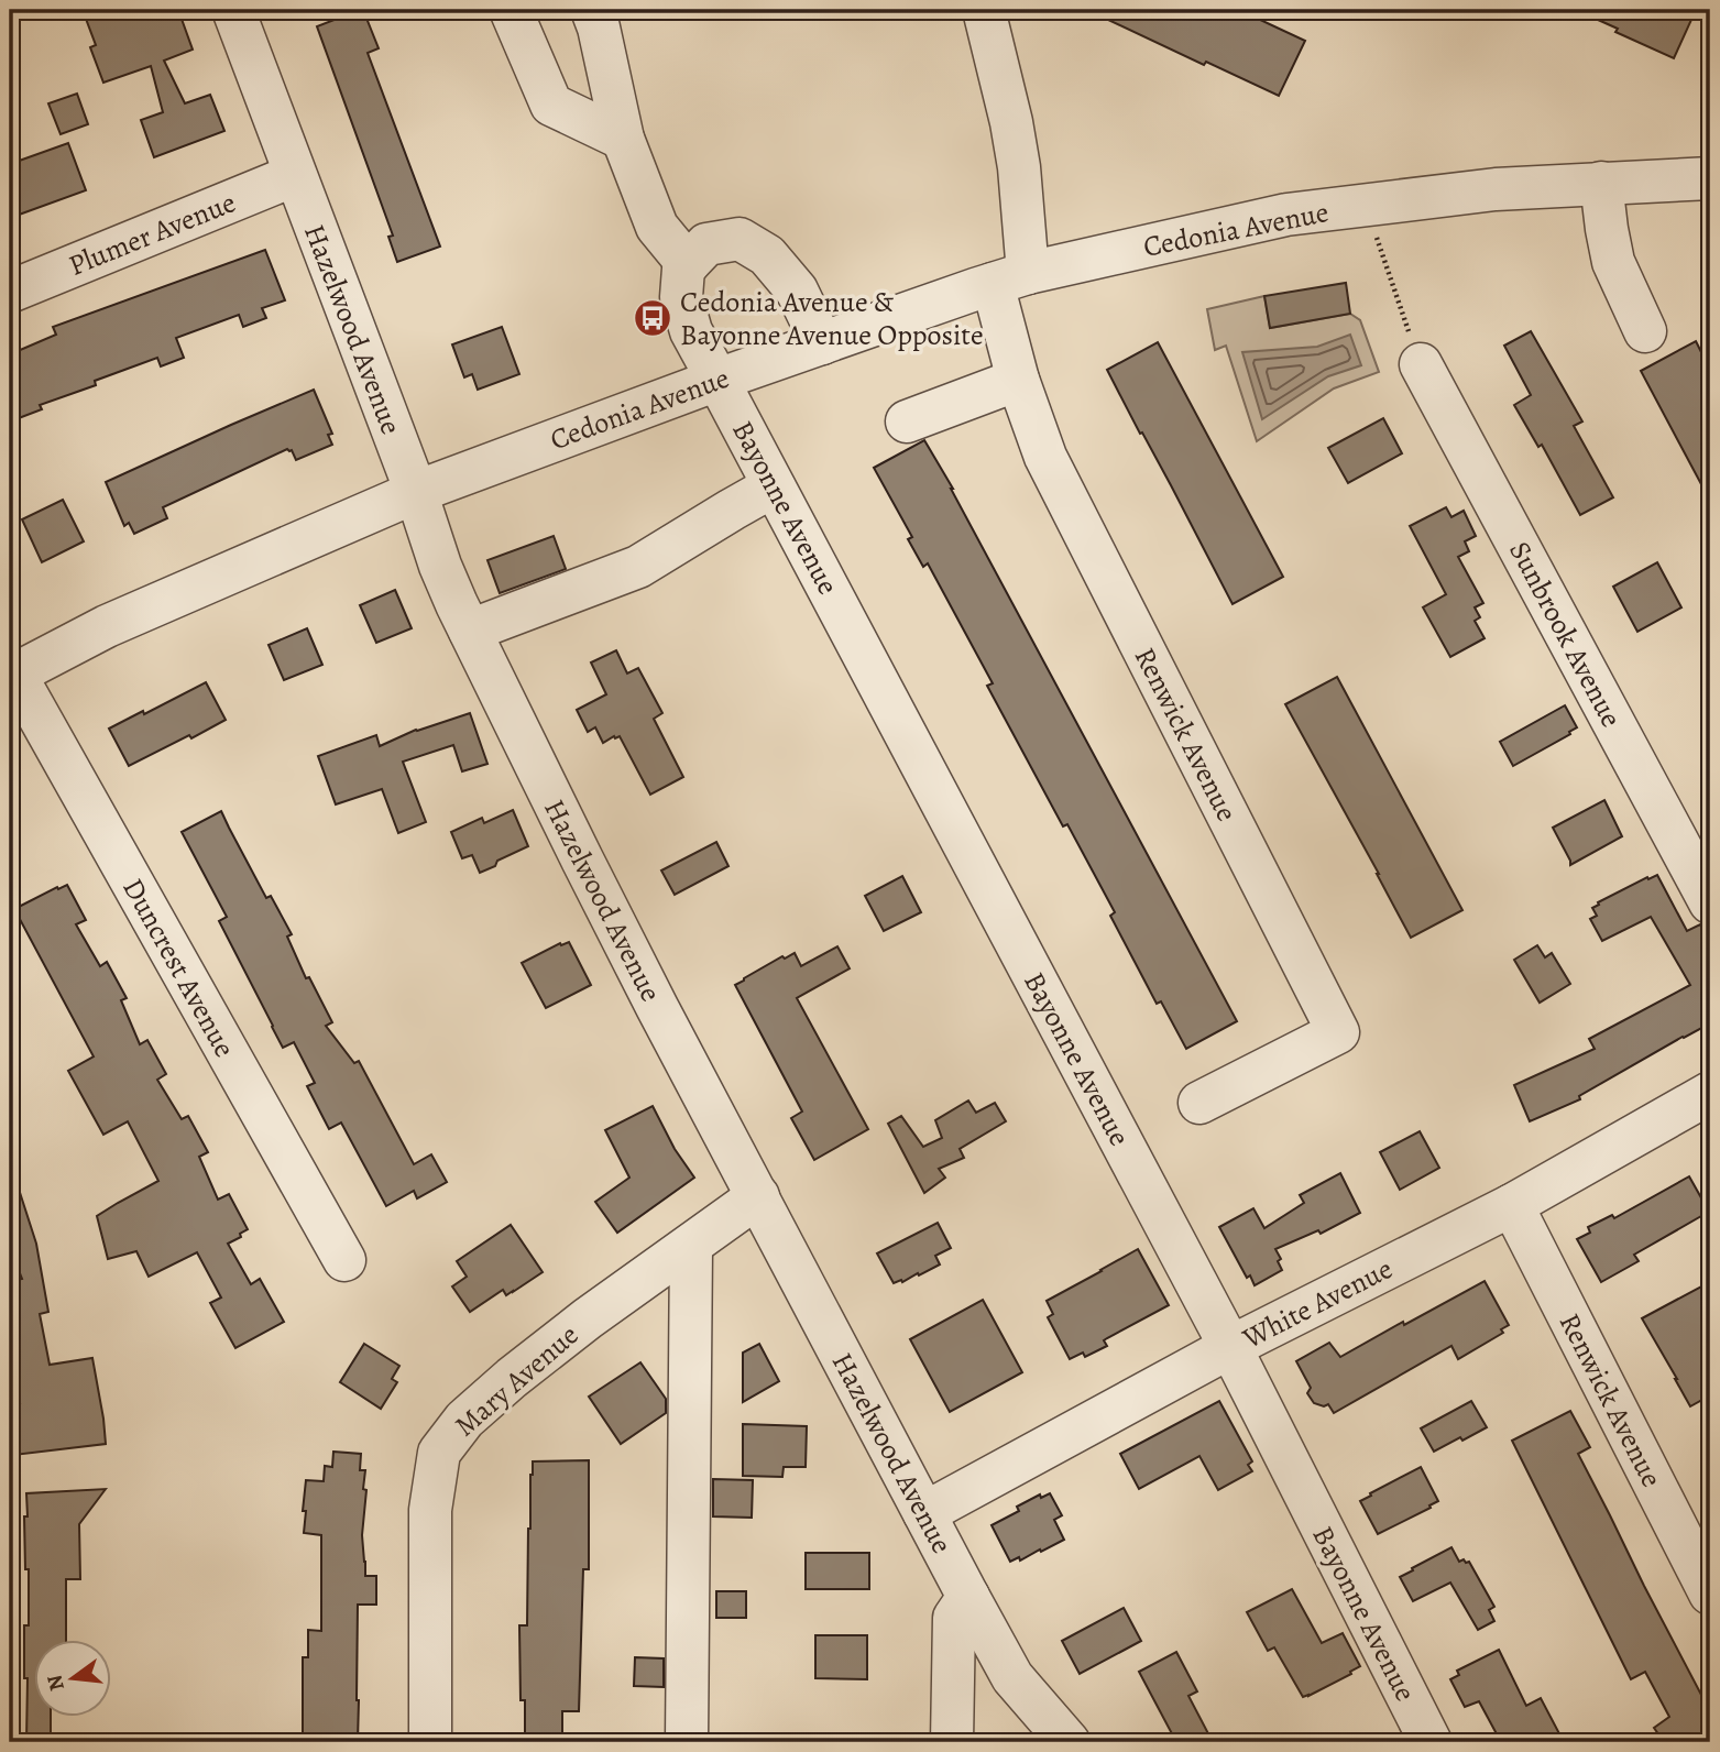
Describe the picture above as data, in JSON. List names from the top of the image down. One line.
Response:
{"streets":{"street":["Cedonia Avenue","Plumer Avenue","Hazelwood Avenue","Bayonne Avenue","Sunbrook Avenue","Renwick Avenue","Duncrest Avenue","White Avenue","Mary Avenue"]},"crossings":[["Cedonia Avenue","Hazelwood Avenue"],["Cedonia Avenue","Bayonne Avenue"],["Cedonia Avenue","Renwick Avenue"],["Cedonia Avenue","Duncrest Avenue"],["Plumer Avenue","Hazelwood Avenue"],["Hazelwood Avenue","White Avenue"],["Hazelwood Avenue","Mary Avenue"],["Bayonne Avenue","White Avenue"],["Renwick Avenue","White Avenue"]],"places":{"bus stop":["Cedonia Avenue & Bayonne Avenue Opposite"]},"north":"left"}
